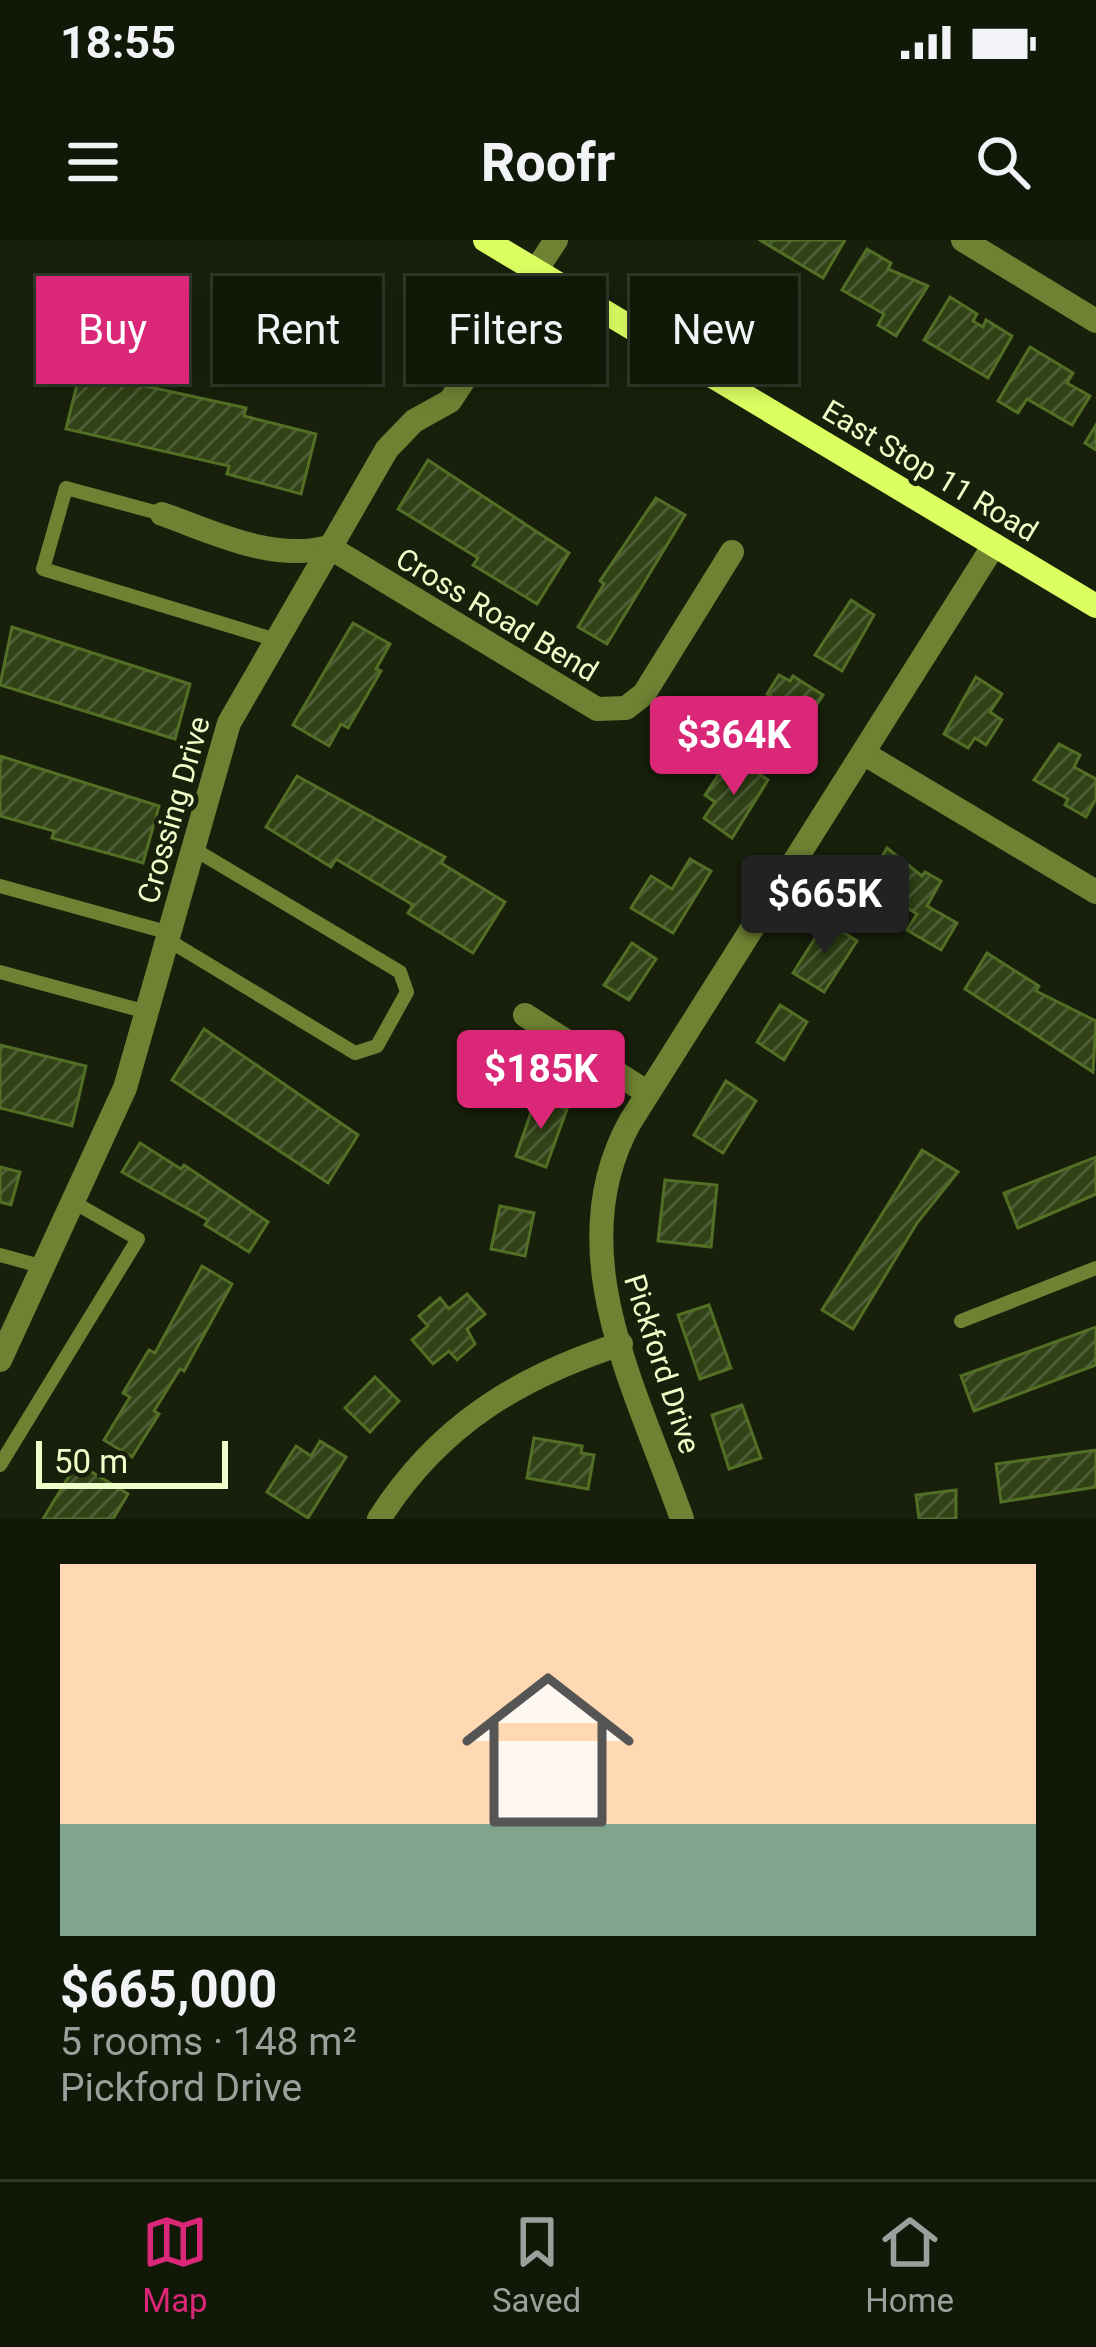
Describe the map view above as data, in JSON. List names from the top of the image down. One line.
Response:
{"streets":{"main road":["East Stop 11 Road"],"street":["Cross Road Bend","Crossing Drive","Pickford Drive"]},"crossings":[["East Stop 11 Road","Crossing Drive"],["East Stop 11 Road","Pickford Drive"],["Cross Road Bend","Crossing Drive"]],"scale_bar":"50 m","page":{"status":"18:55","header":"Roofr","chip":["Buy","Rent","Filters","New"],"price":["$364K","$665K","$185K"],"scale":"50 m","list":[{"name":"$665,000","note":"5 rooms · 148 m² · Pickford Drive"}],"tabs":["Map","Saved","Home"]}}
